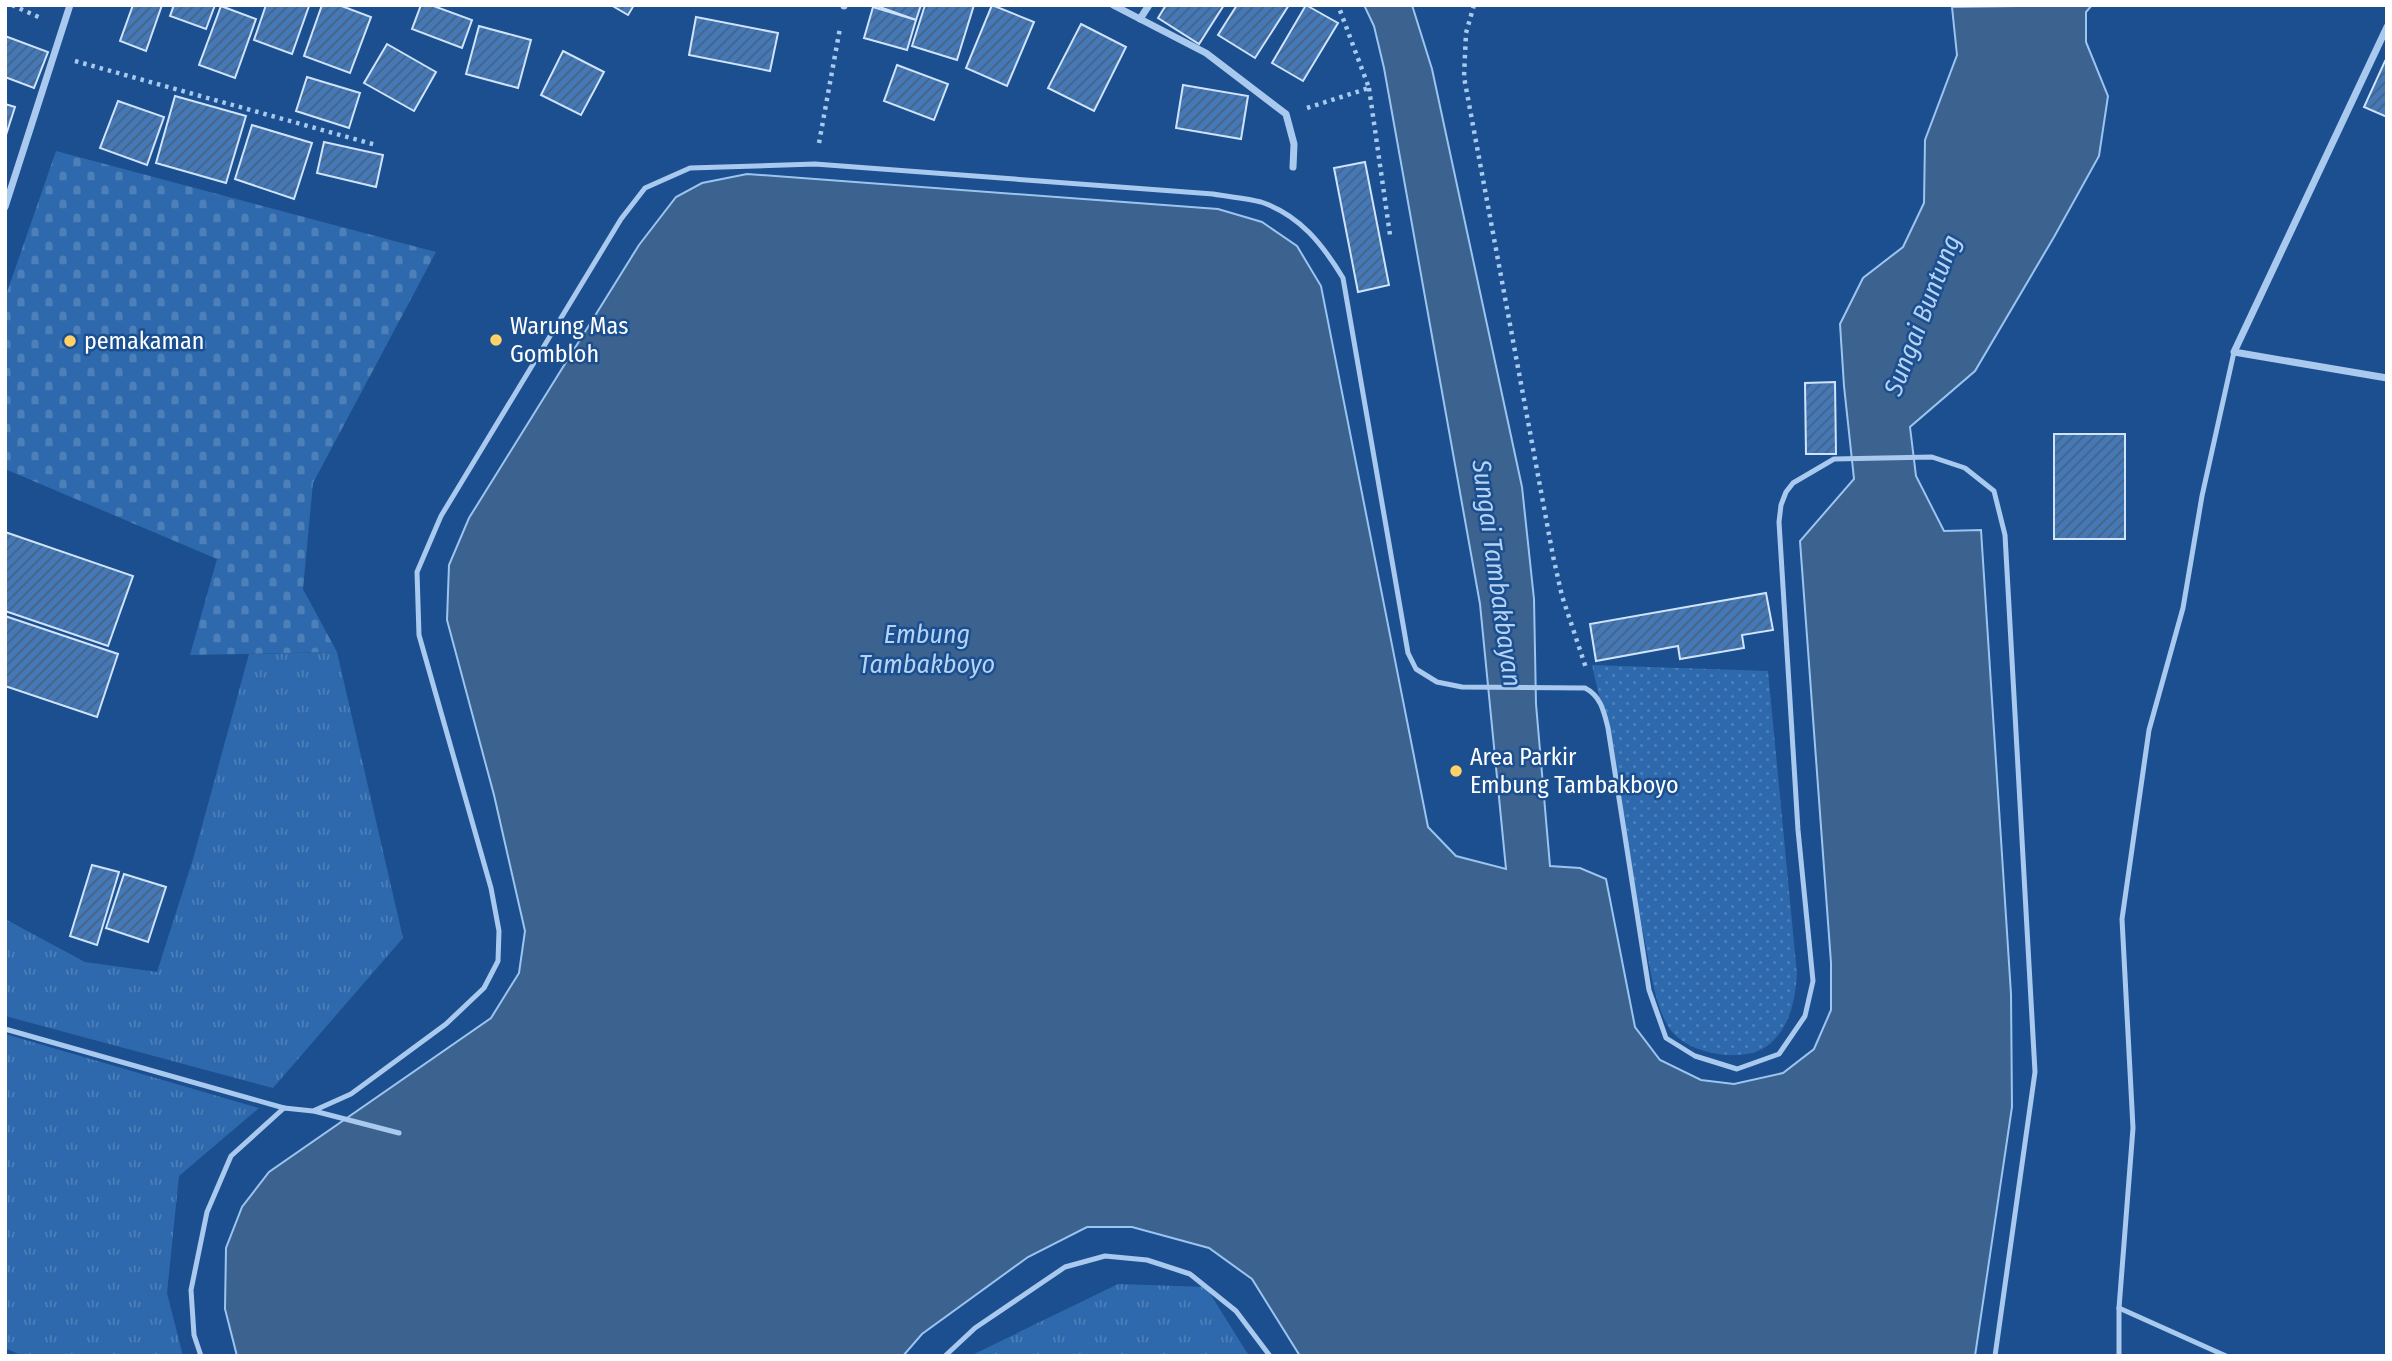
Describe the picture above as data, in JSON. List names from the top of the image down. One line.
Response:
{"water":["Sungai Buntung","Sungai Tambakbayan","Embung Tambakboyo"],"places":["Warung Mas Gombloh","pemakaman","Area Parkir Embung Tambakboyo"]}
